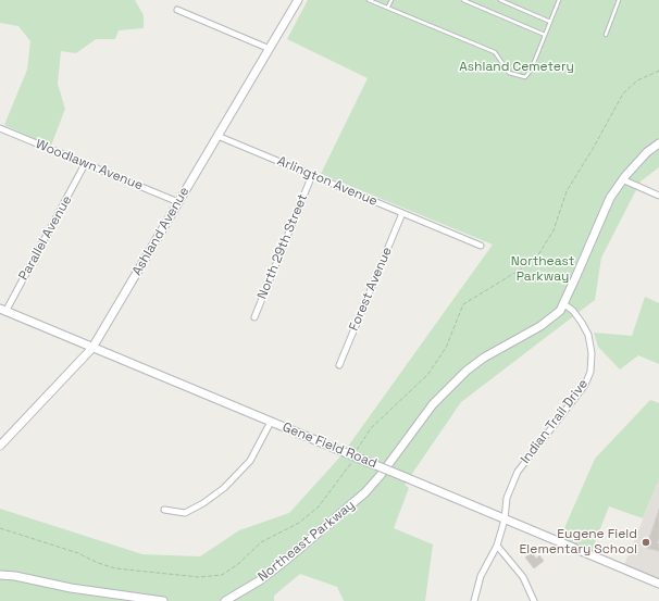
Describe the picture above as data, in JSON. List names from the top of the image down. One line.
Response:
{"streets":{"street":["Woodlawn Avenue","Arlington Avenue","Ashland Avenue","Parallel Avenue","North 29th Street","Forest Avenue","Indian Trail Drive","Gene Field Road","Northeast Parkway"]},"crossings":[["Woodlawn Avenue","Ashland Avenue"],["Woodlawn Avenue","Parallel Avenue"],["Arlington Avenue","Ashland Avenue"],["Arlington Avenue","North 29th Street"],["Arlington Avenue","Forest Avenue"],["Ashland Avenue","Gene Field Road"],["Parallel Avenue","Gene Field Road"],["Indian Trail Drive","Gene Field Road"],["Indian Trail Drive","Northeast Parkway"]],"parks":["Ashland Cemetery","Northeast Parkway"],"places":["Eugene Field Elementary School"]}
